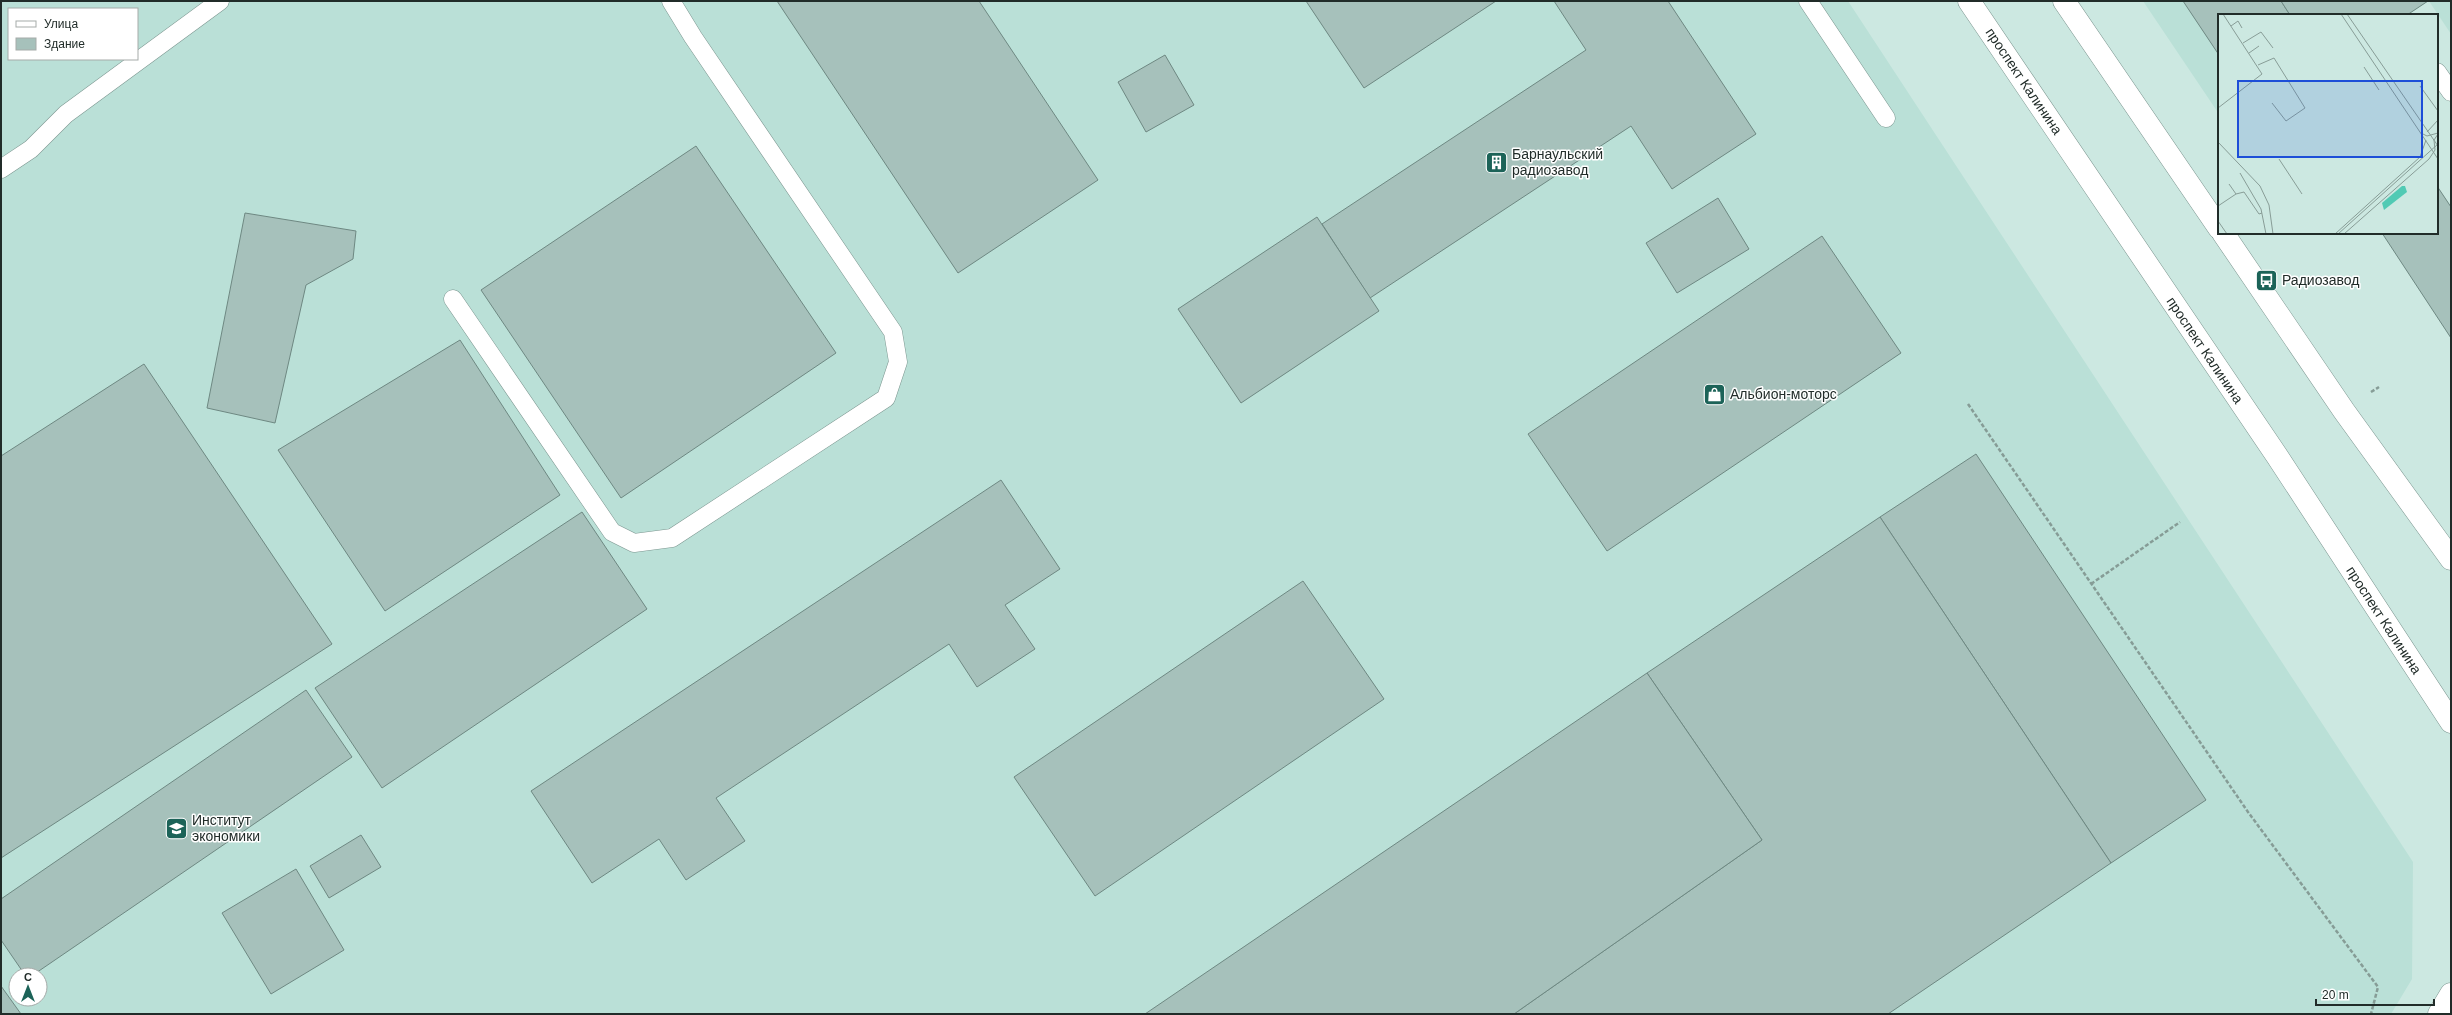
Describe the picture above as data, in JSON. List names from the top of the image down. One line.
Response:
{"streets":{"main road":["проспект Калинина"]},"places":{"building":["Барнаульский радиозавод"],"bus stop":["Радиозавод"],"shop":["Альбион-моторс"],"school or university":["Институт экономики"]},"legend":["Улица","Здание"],"scale_bar":"20 m","north":"top"}
